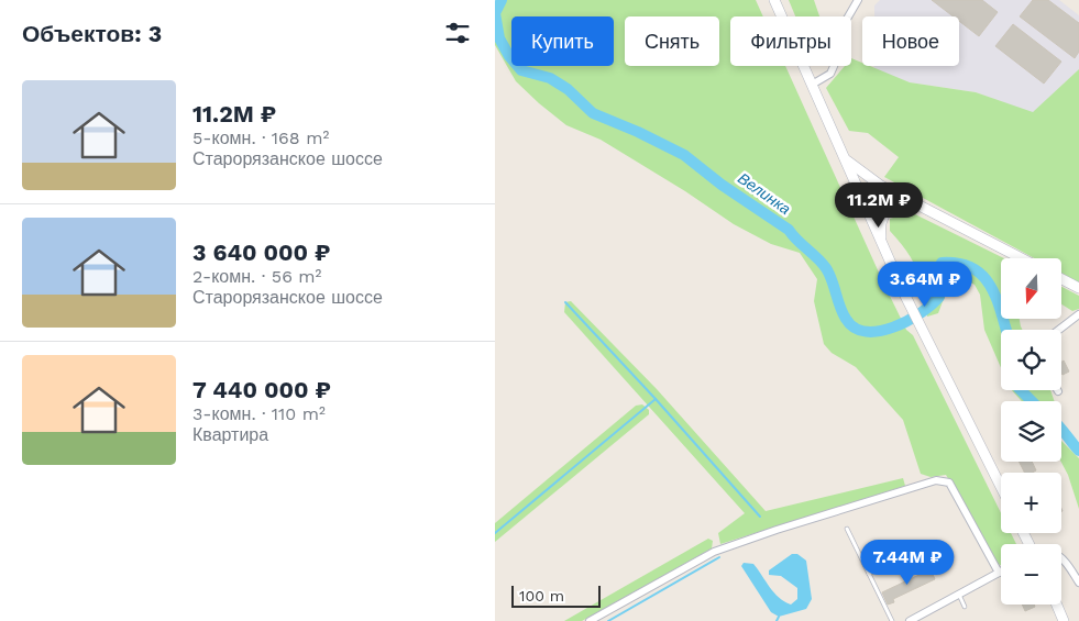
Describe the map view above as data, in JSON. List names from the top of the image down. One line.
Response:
{"water":["Велинка"],"scale_bar":"100 m","north":"bottom","page":{"heading":"Объектов: 3","chip":["Купить","Снять","Фильтры","Новое"],"list":[{"name":"11.2M ₽","note":"5-комн. · 168 m² · Старорязанское шоссе"},{"name":"3 640 000 ₽","note":"2-комн. · 56 m² · Старорязанское шоссе"},{"name":"7 440 000 ₽","note":"3-комн. · 110 m² · Квартира"}],"price":["11.2M ₽","3.64M ₽","7.44M ₽"],"map_buttons":["+","−"],"scale":"100 m"}}
